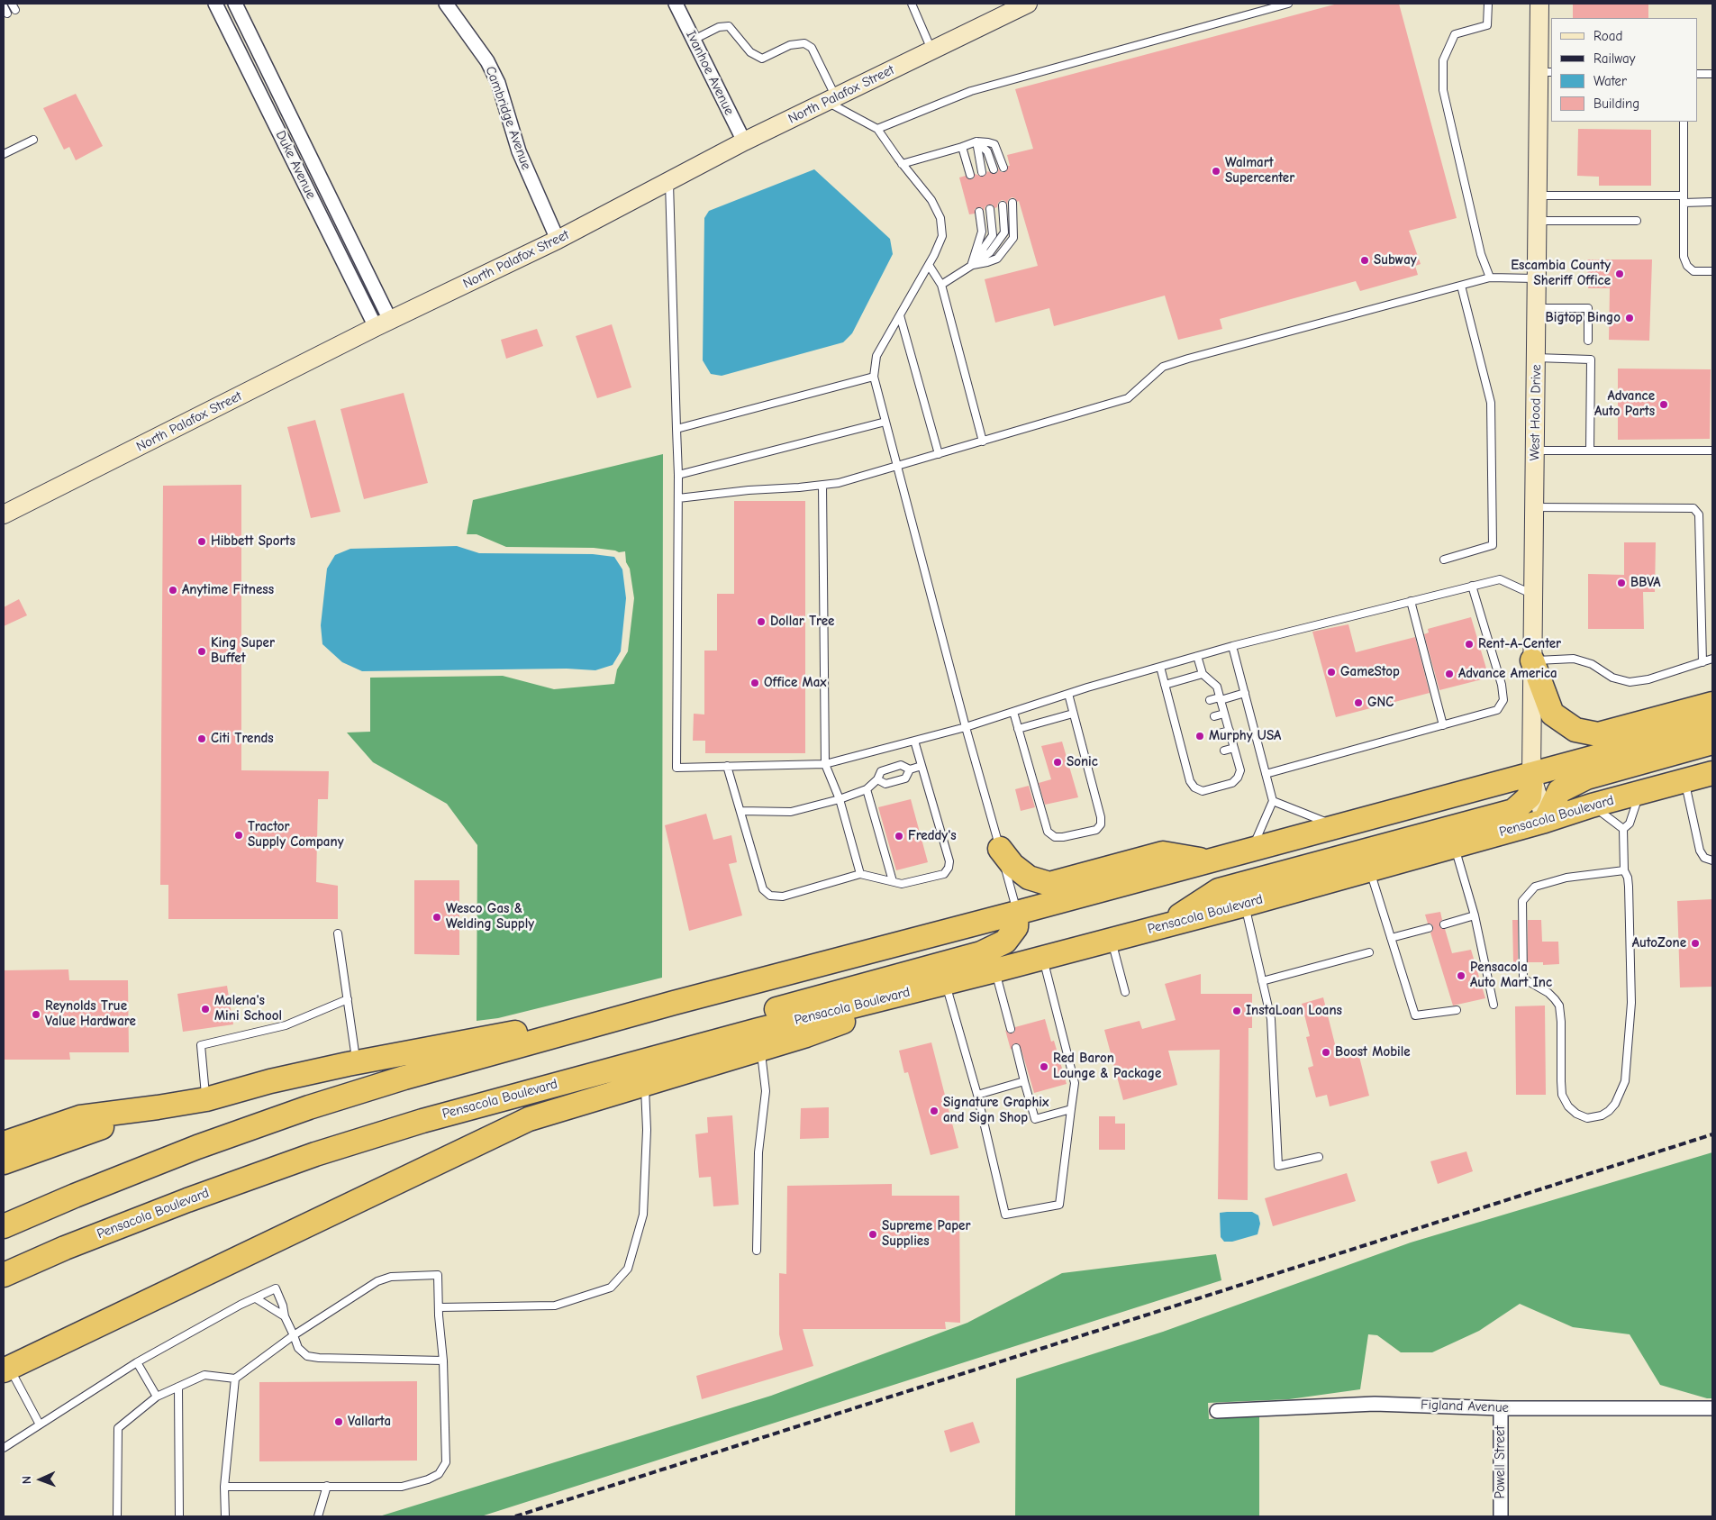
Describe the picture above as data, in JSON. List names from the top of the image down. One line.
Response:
{"streets":{"highway":["Pensacola Boulevard"],"main road":["North Palafox Street","West Hood Drive"],"street":["Ivanhoe Avenue","Cambridge Avenue","Duke Avenue","Figland Avenue","Powell Street"]},"crossings":[["Ivanhoe Avenue","North Palafox Street"],["North Palafox Street","Cambridge Avenue"],["North Palafox Street","Duke Avenue"],["West Hood Drive","Pensacola Boulevard"],["Figland Avenue","Powell Street"]],"places":["Walmart Supercenter","Subway","Escambia County Sheriff Office","Bigtop Bingo","Advance Auto Parts","Hibbett Sports","BBVA","Anytime Fitness","Dollar Tree","Rent-A-Center","King Super Buffet","GameStop","Advance America","Office Max","GNC","Murphy USA","Citi Trends","Sonic","Tractor Supply Company","Freddy's","Wesco Gas & Welding Supply","AutoZone","Pensacola Auto Mart Inc","Malena's Mini School","InstaLoan Loans","Reynolds True Value Hardware","Boost Mobile","Red Baron Lounge & Package","Signature Graphix and Sign Shop","Supreme Paper Supplies","Vallarta"],"legend":["Road","Railway","Water","Building"],"north":"left"}
